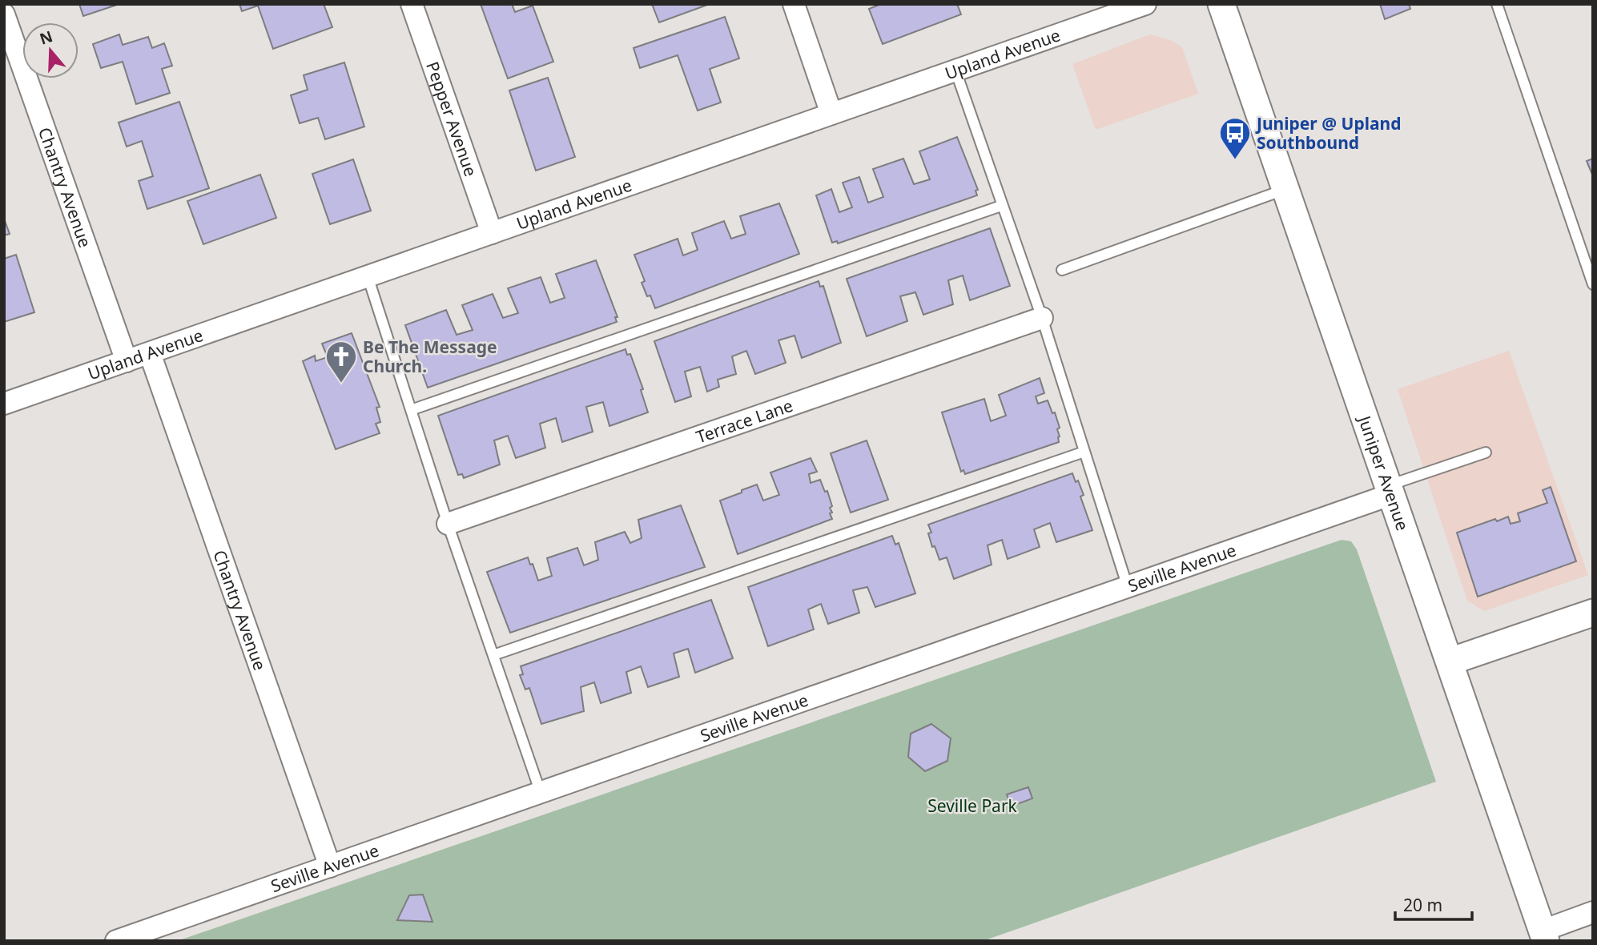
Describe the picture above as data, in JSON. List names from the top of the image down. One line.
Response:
{"streets":{"street":["Upland Avenue","Pepper Avenue","Chantry Avenue","Terrace Lane","Juniper Avenue","Seville Avenue"]},"crossings":[["Upland Avenue","Pepper Avenue"],["Upland Avenue","Chantry Avenue"],["Chantry Avenue","Seville Avenue"],["Juniper Avenue","Seville Avenue"]],"parks":["Seville Park"],"places":{"bus stop":["Juniper @ Upland Southbound"],"church":["Be The Message Church."]},"scale_bar":"20 m","north":"top"}
